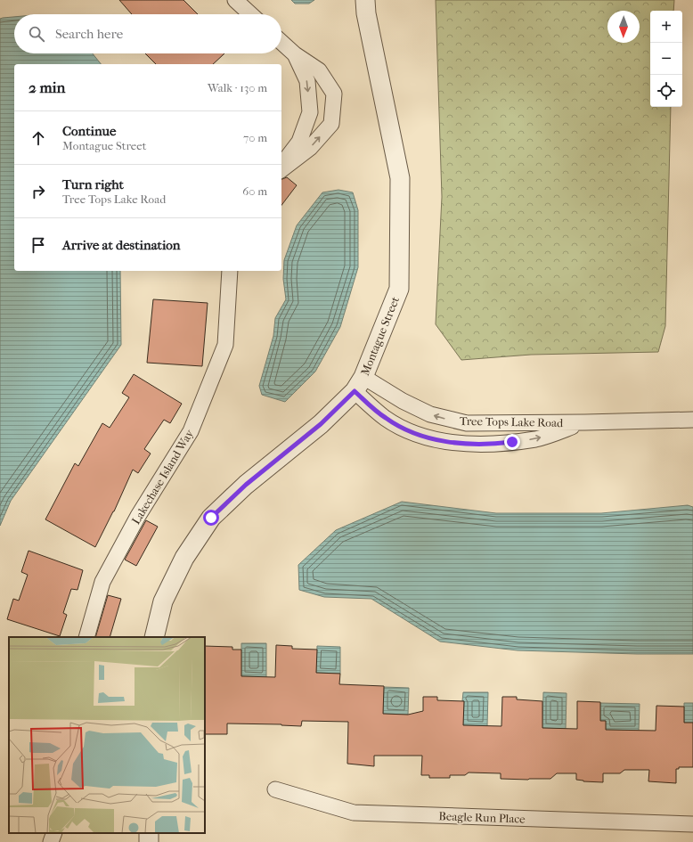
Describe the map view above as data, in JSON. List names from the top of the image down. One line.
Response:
{"streets":{"street":["Montague Street","Tree Tops Lake Road","Lakechase Island Way","Beagle Run Place"]},"crossings":[["Montague Street","Tree Tops Lake Road"]],"north":"bottom","page":{"map_buttons":["+","−"],"search":"Search here","heading":["2 min","Walk · 130 m"],"list":[["Continue","Montague Street","70 m"],["Turn right","Tree Tops Lake Road","60 m"],"Arrive at destination"]}}
